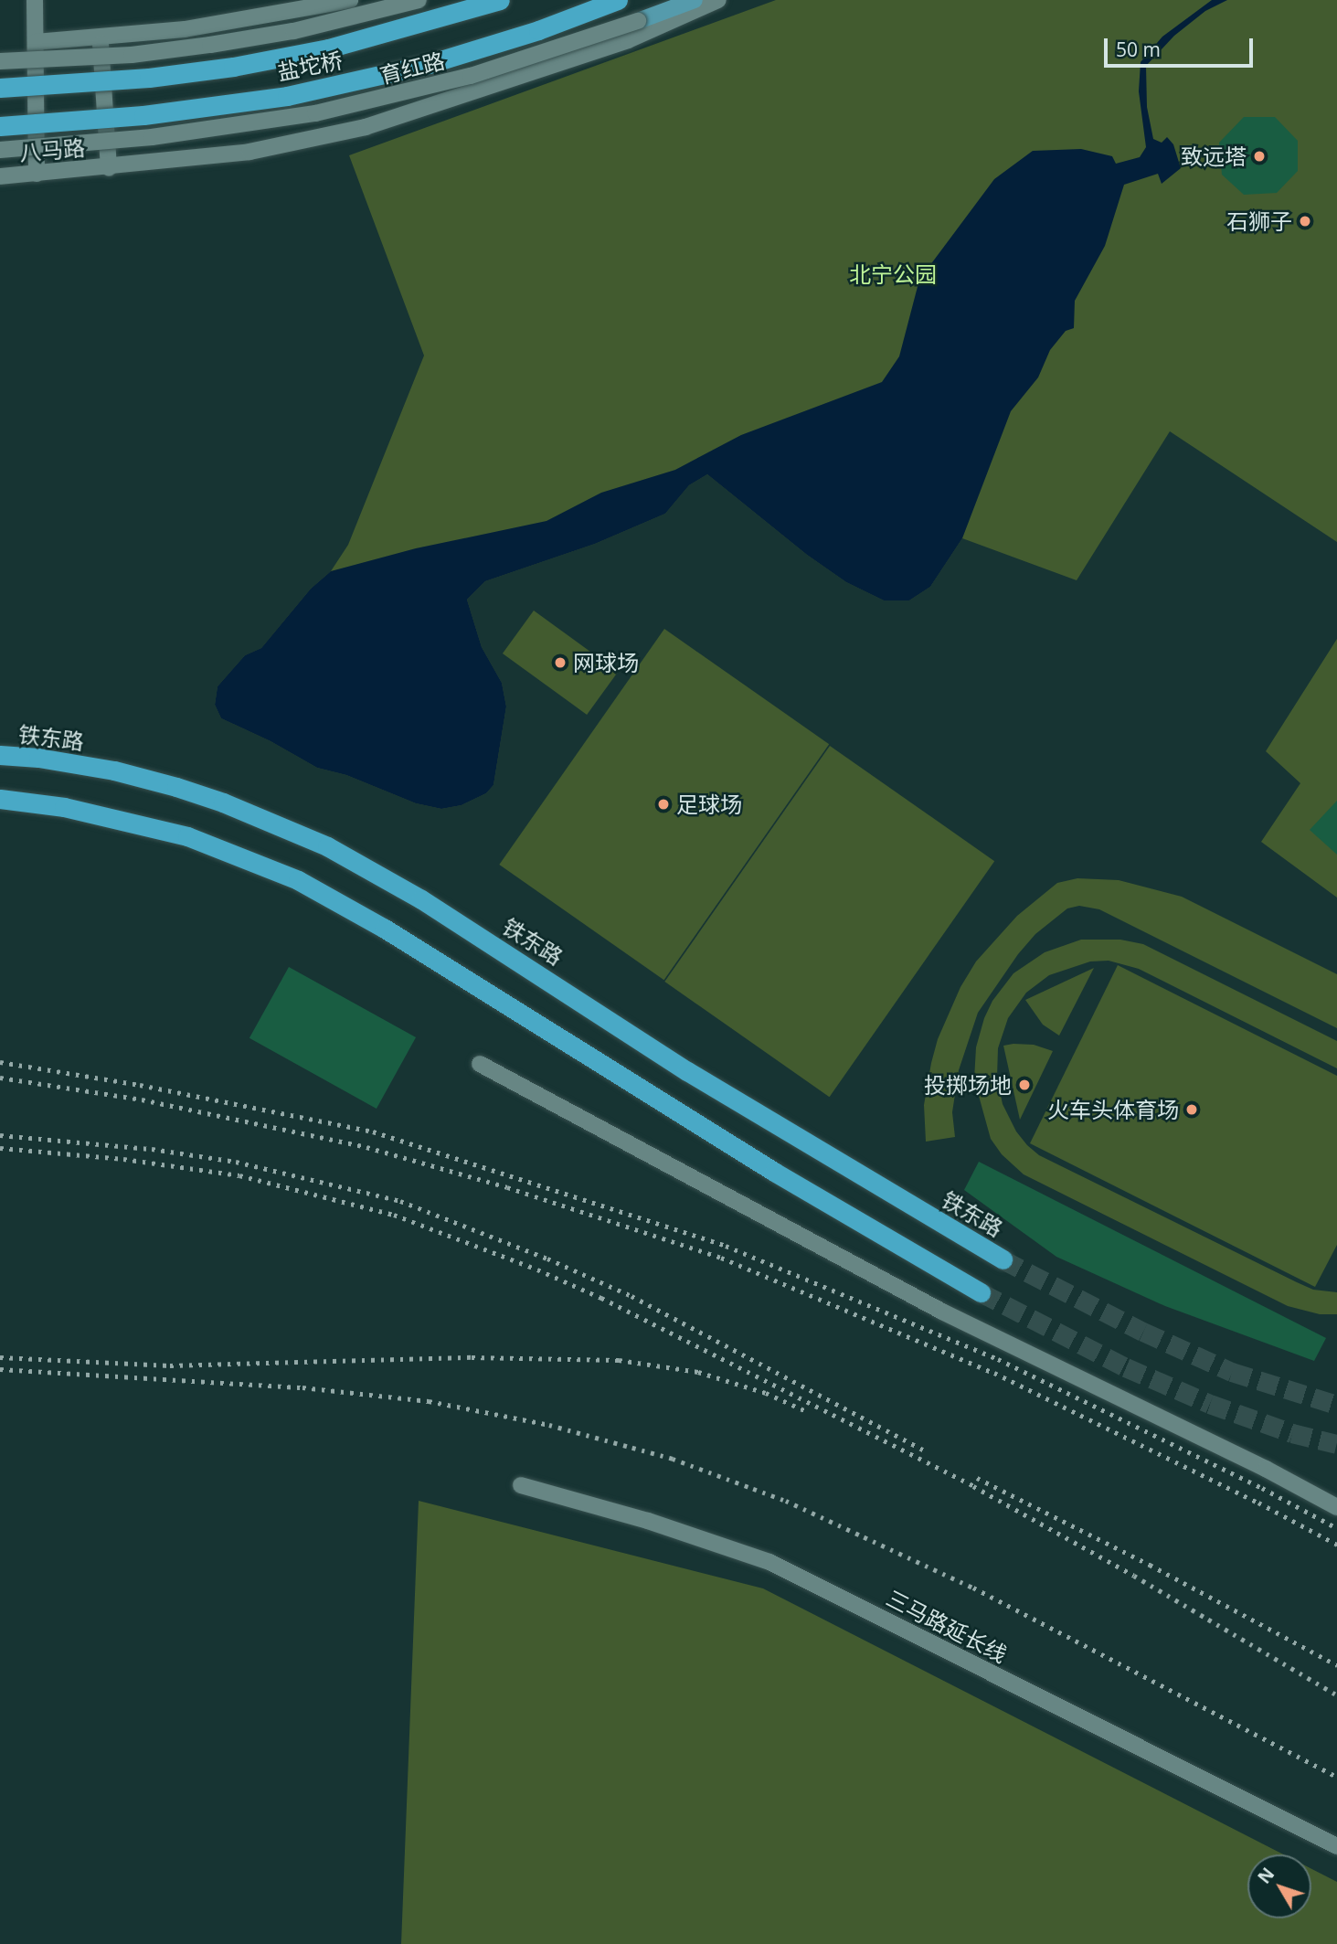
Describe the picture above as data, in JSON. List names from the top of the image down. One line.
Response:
{"streets":{"highway":["盐坨桥","铁东路"],"street":["育红路","八马路","三马路延长线"]},"parks":["北宁公园"],"places":["致远塔","石狮子","网球场","足球场","投掷场地","火车头体育场"],"scale_bar":"50 m","north":"top left"}
